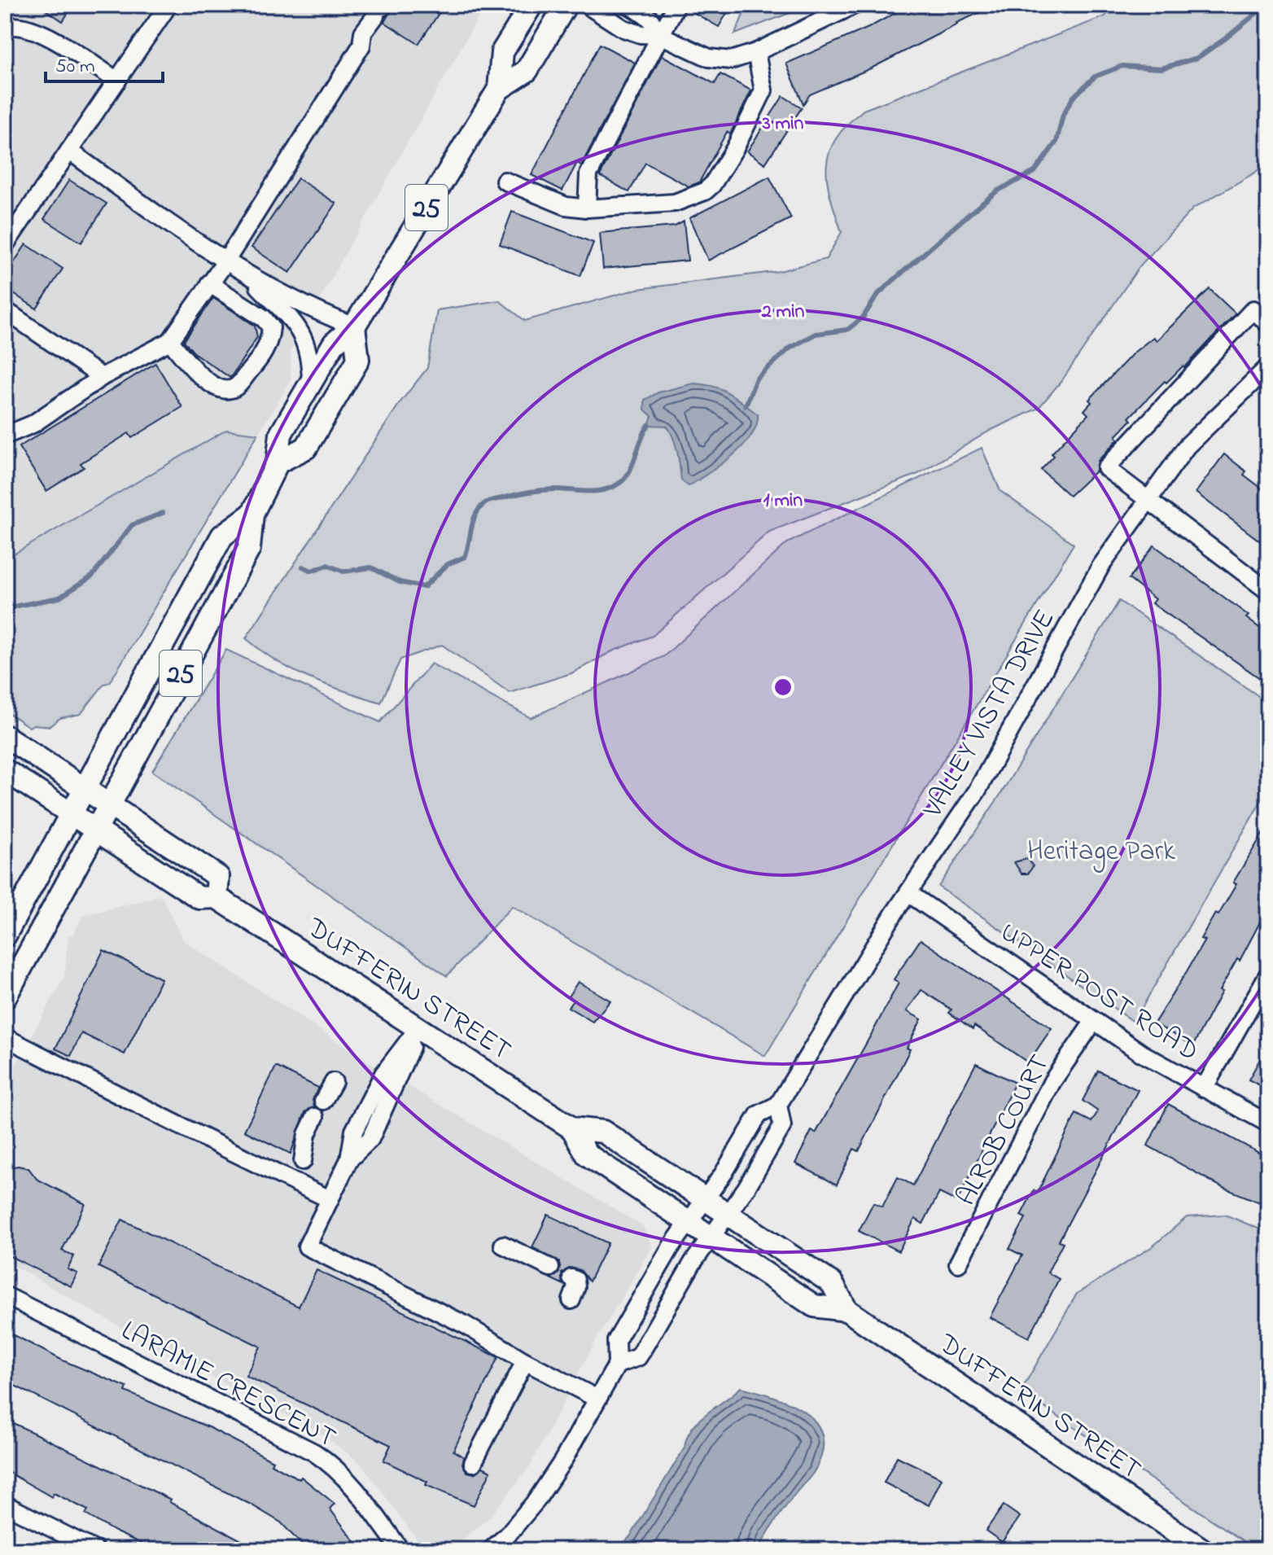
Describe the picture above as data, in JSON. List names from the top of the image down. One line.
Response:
{"streets":{"main road":["25","DUFFERIN STREET"],"street":["VALLEY VISTA DRIVE","UPPER POST ROAD","ALROB COURT","LARAMIE CRESCENT"]},"crossings":[["25","DUFFERIN STREET"],["VALLEY VISTA DRIVE","DUFFERIN STREET"],["VALLEY VISTA DRIVE","UPPER POST ROAD"],["UPPER POST ROAD","ALROB COURT"]],"parks":["Heritage Park"],"scale_bar":"50 m","rings":["3 min","2 min","1 min"]}
